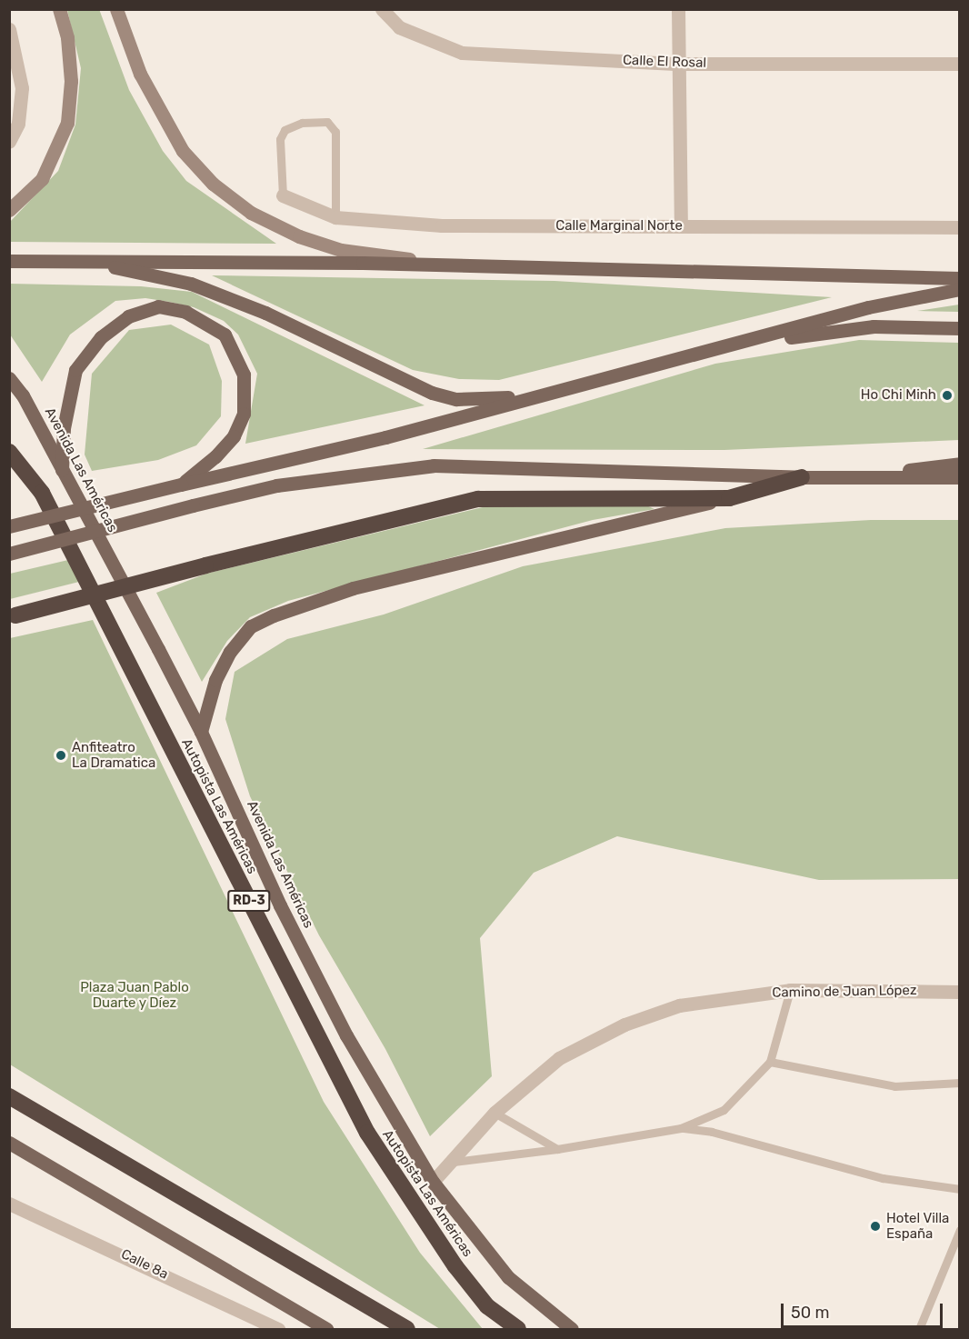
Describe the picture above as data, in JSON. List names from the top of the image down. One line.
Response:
{"streets":{"highway":["Autopista Las Américas","RD-3"],"main road":["Avenida Las Américas"],"street":["Calle El Rosal","Calle Marginal Norte","Camino de Juan López","Calle 8a"]},"crossings":[["Avenida Las Américas","Camino de Juan López"]],"parks":["Plaza Juan Pablo Duarte y Díez"],"places":["Ho Chi Minh","Anfiteatro La Dramatica","Hotel Villa España"],"scale_bar":"50 m"}
